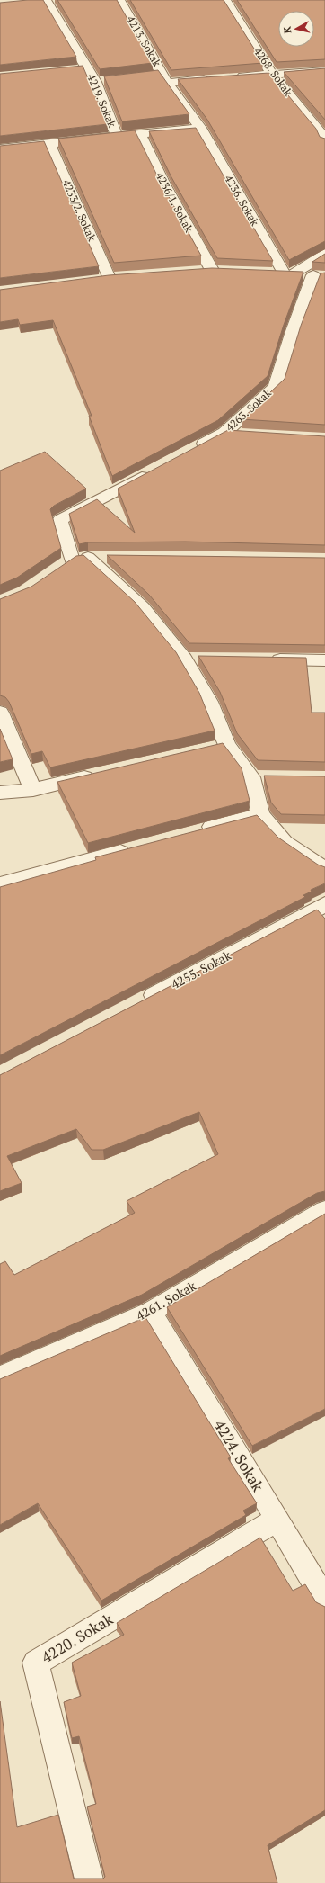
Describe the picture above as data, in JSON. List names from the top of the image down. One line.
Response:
{"streets":{"street":["4213. Sokak","4268. Sokak","4219. Sokak","4236. Sokak","4236/1. Sokak","4233/2. Sokak","4263. Sokak","4255. Sokak","4261. Sokak","4224. Sokak","4220. Sokak"]},"crossings":[["4213. Sokak","4236. Sokak"],["4261. Sokak","4224. Sokak"],["4224. Sokak","4220. Sokak"]],"north":"left"}
